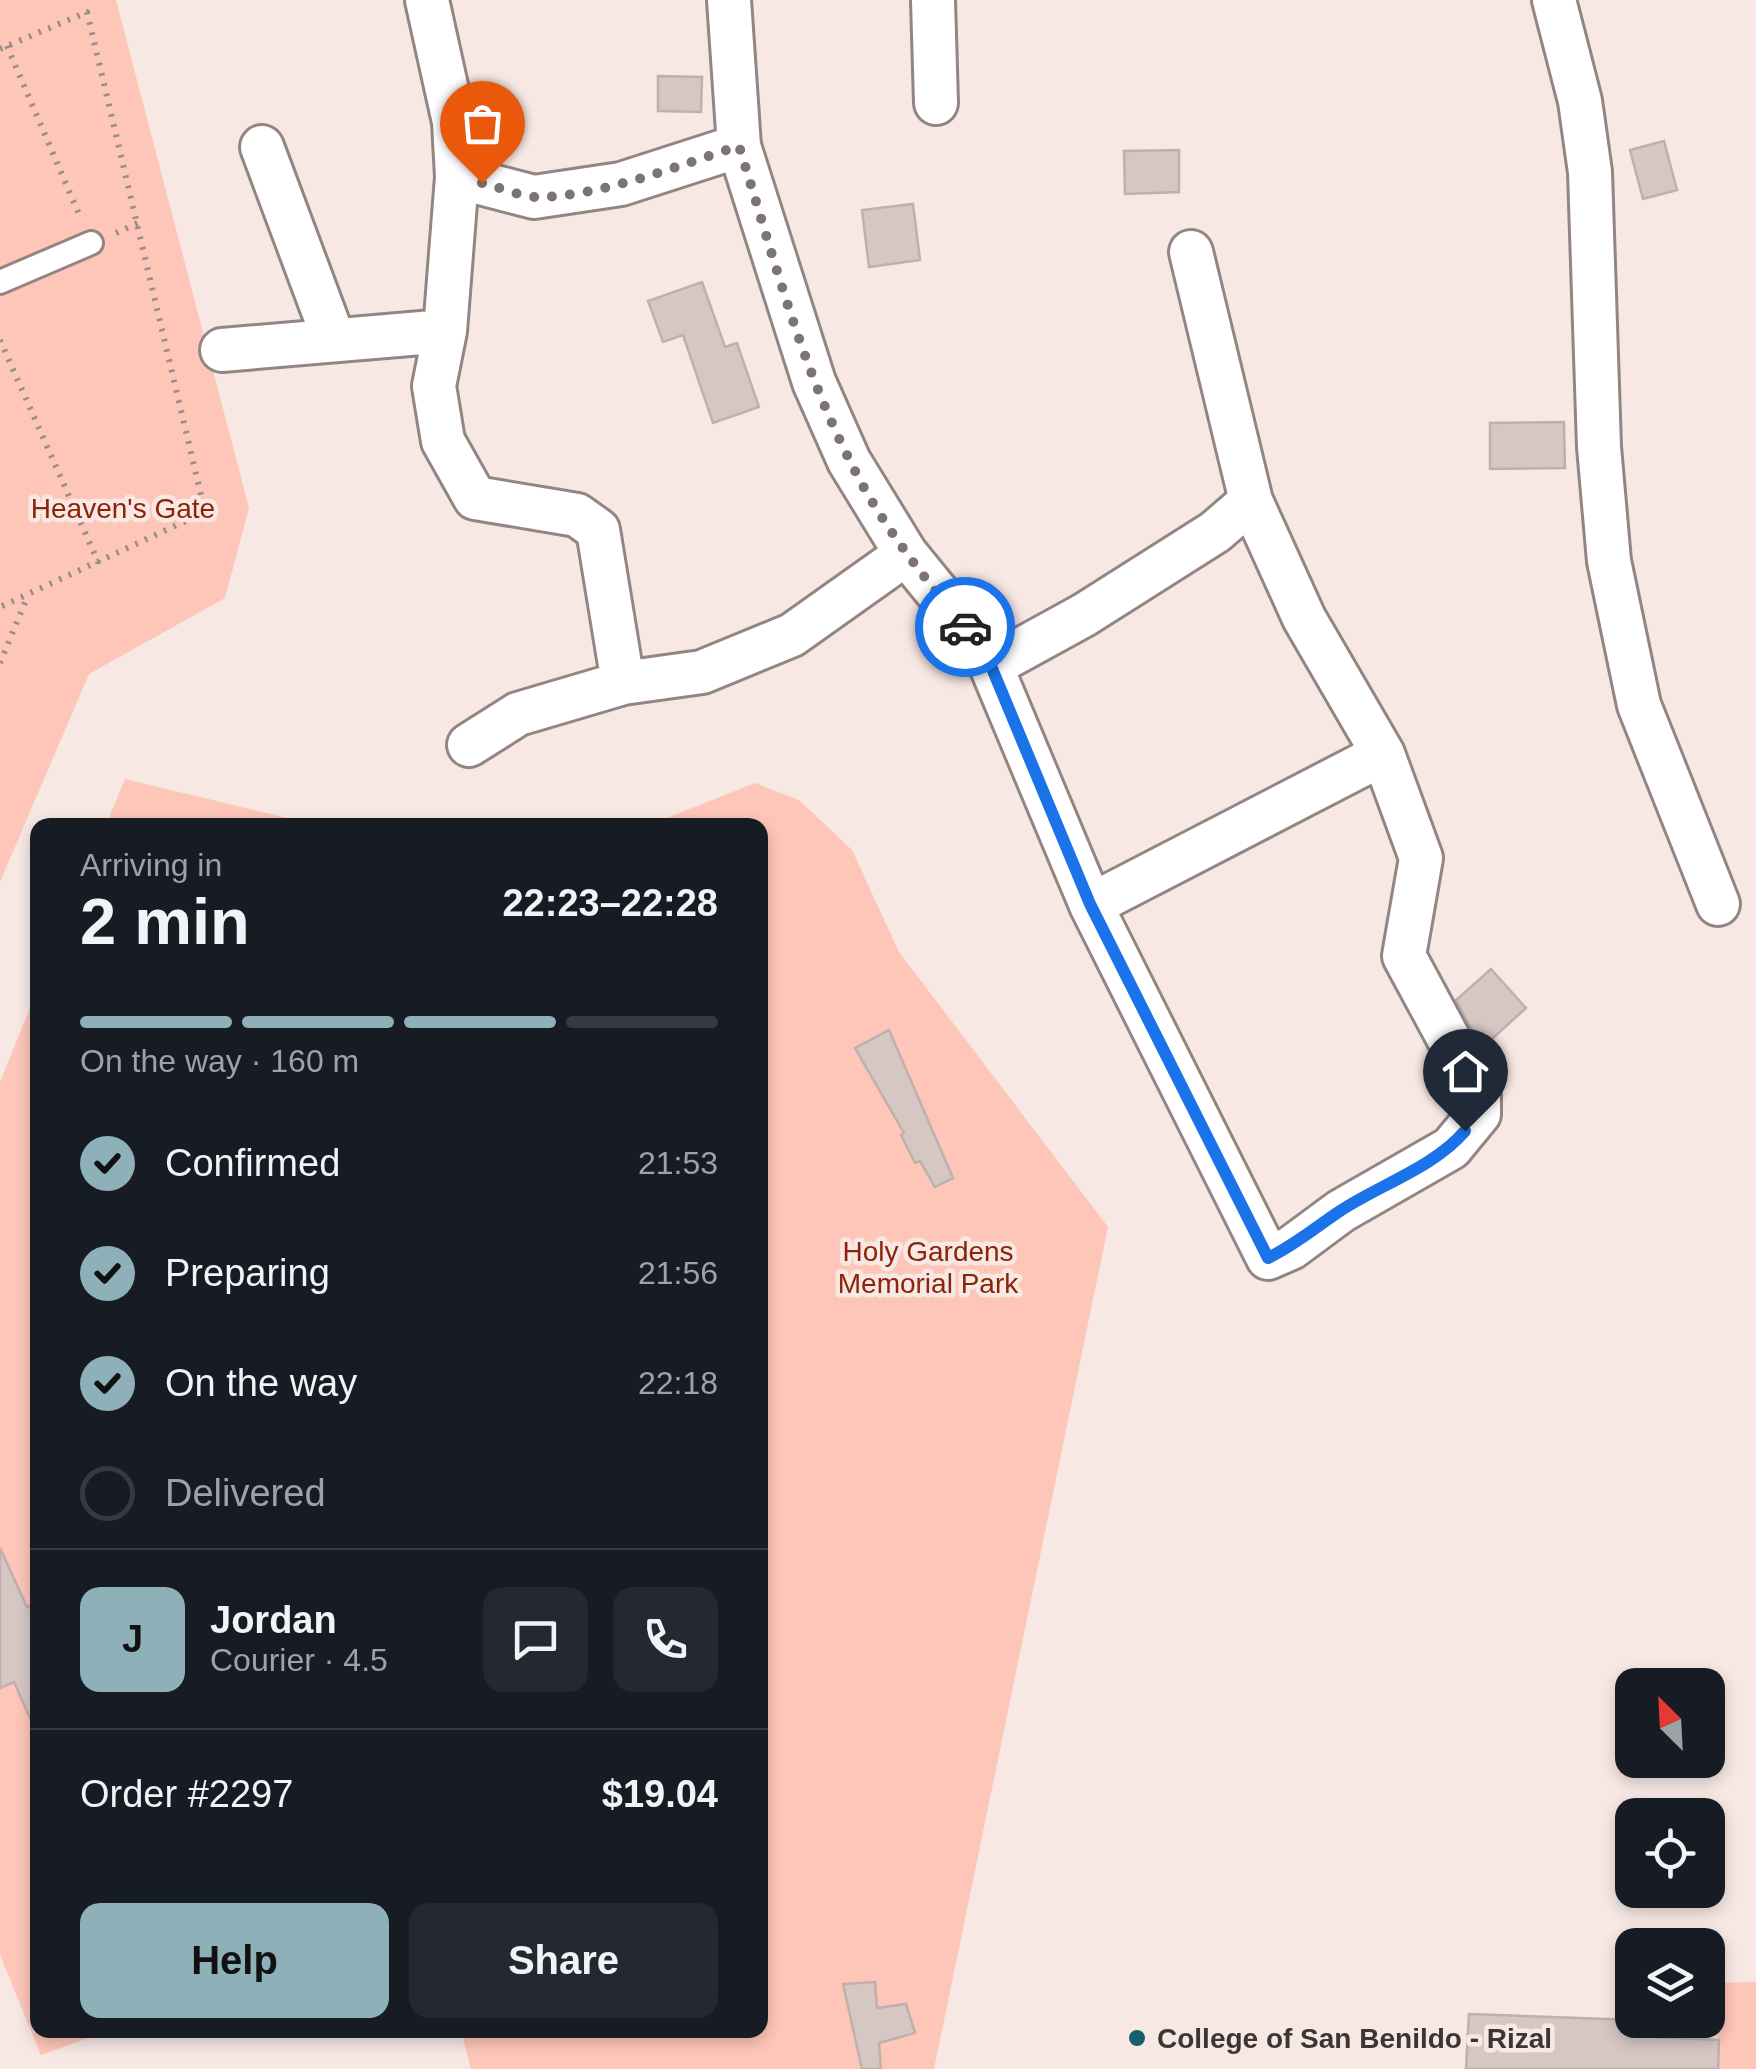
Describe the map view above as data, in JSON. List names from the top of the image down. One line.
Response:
{"parks":["Heaven's Gate","Holy Gardens Memorial Park"],"places":["College of San Benildo - Rizal"],"north":"top left","page":{"heading":["2 min","Arriving in","22:23–22:28"],"panel":["Jordan","Courier · 4.5","Order #2297","$19.04"],"bar":"On the way · 160 m","list":[["Confirmed","21:53"],["Preparing","21:56"],["On the way","22:18"],"Delivered"],"round":"J","buttons":["Help","Share"]}}
